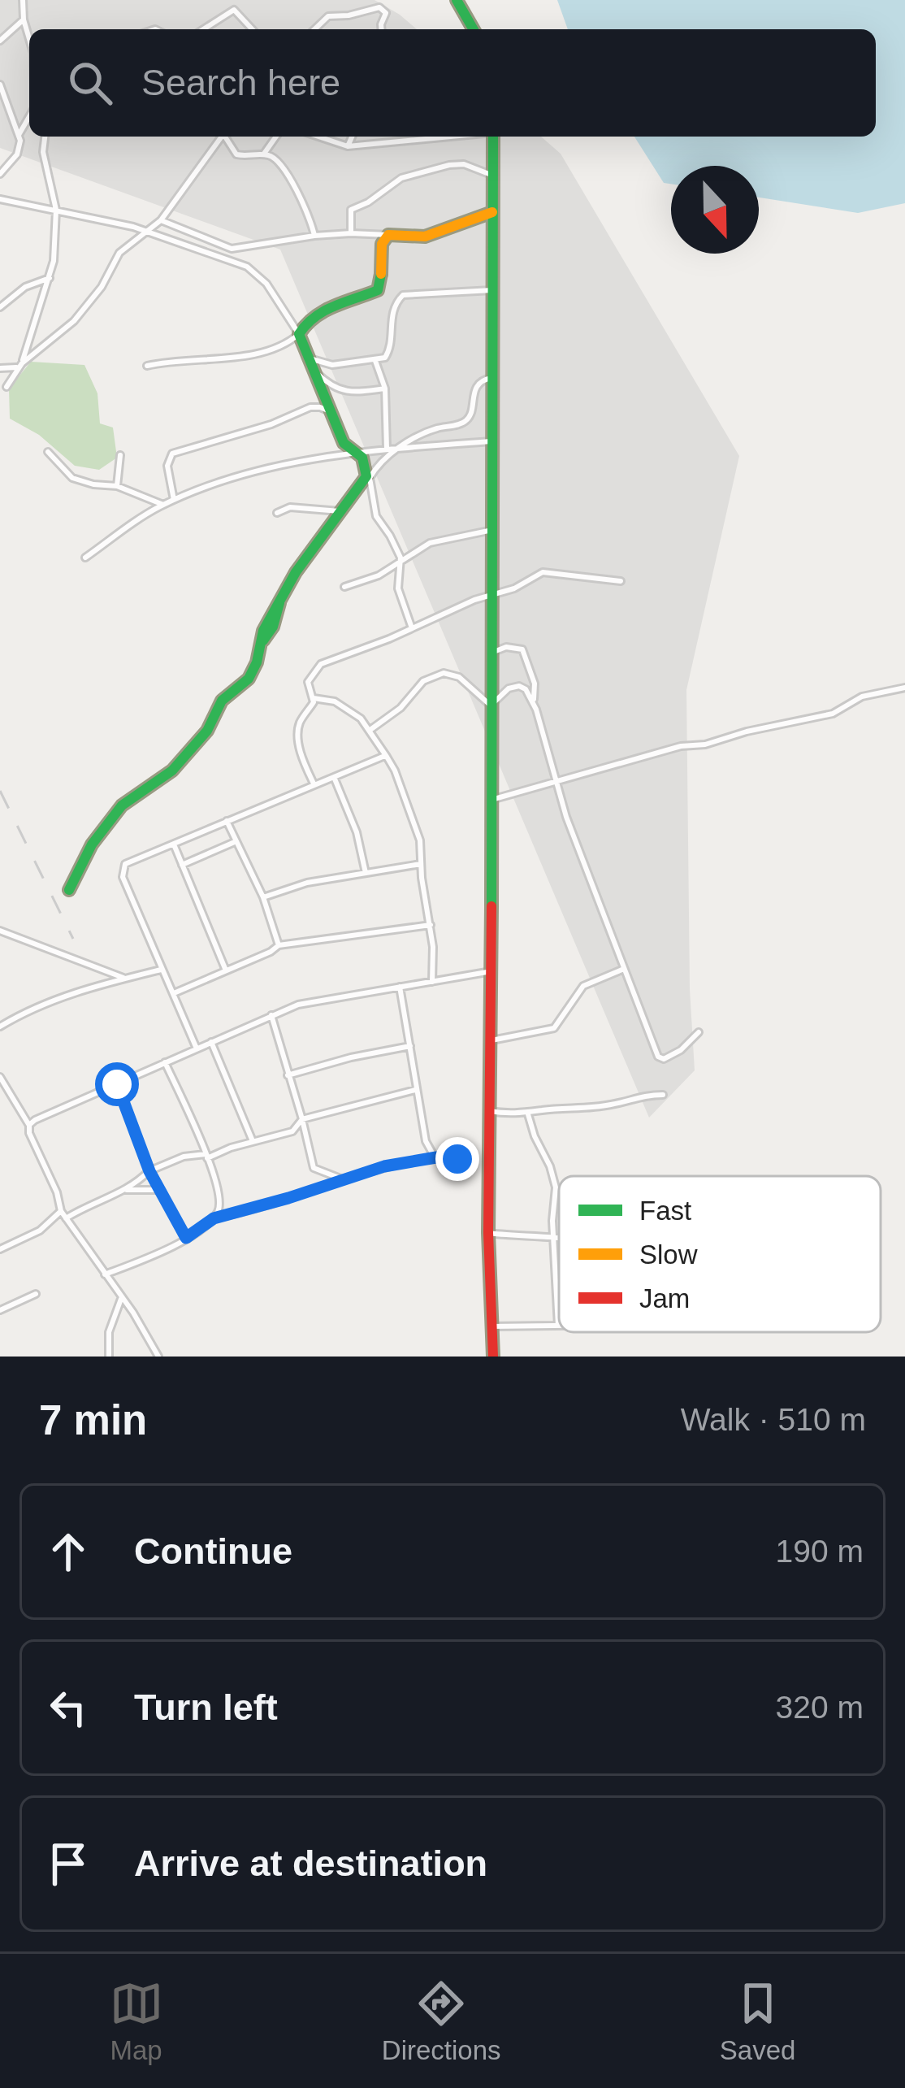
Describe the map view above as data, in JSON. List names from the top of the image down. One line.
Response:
{"legend":["Fast","Slow","Jam"],"north":"bottom","page":{"search":"Search here","heading":["7 min","Walk · 510 m"],"list":[["Continue","190 m"],["Turn left","320 m"],"Arrive at destination"],"nav":["Map","Directions","Saved"]}}
